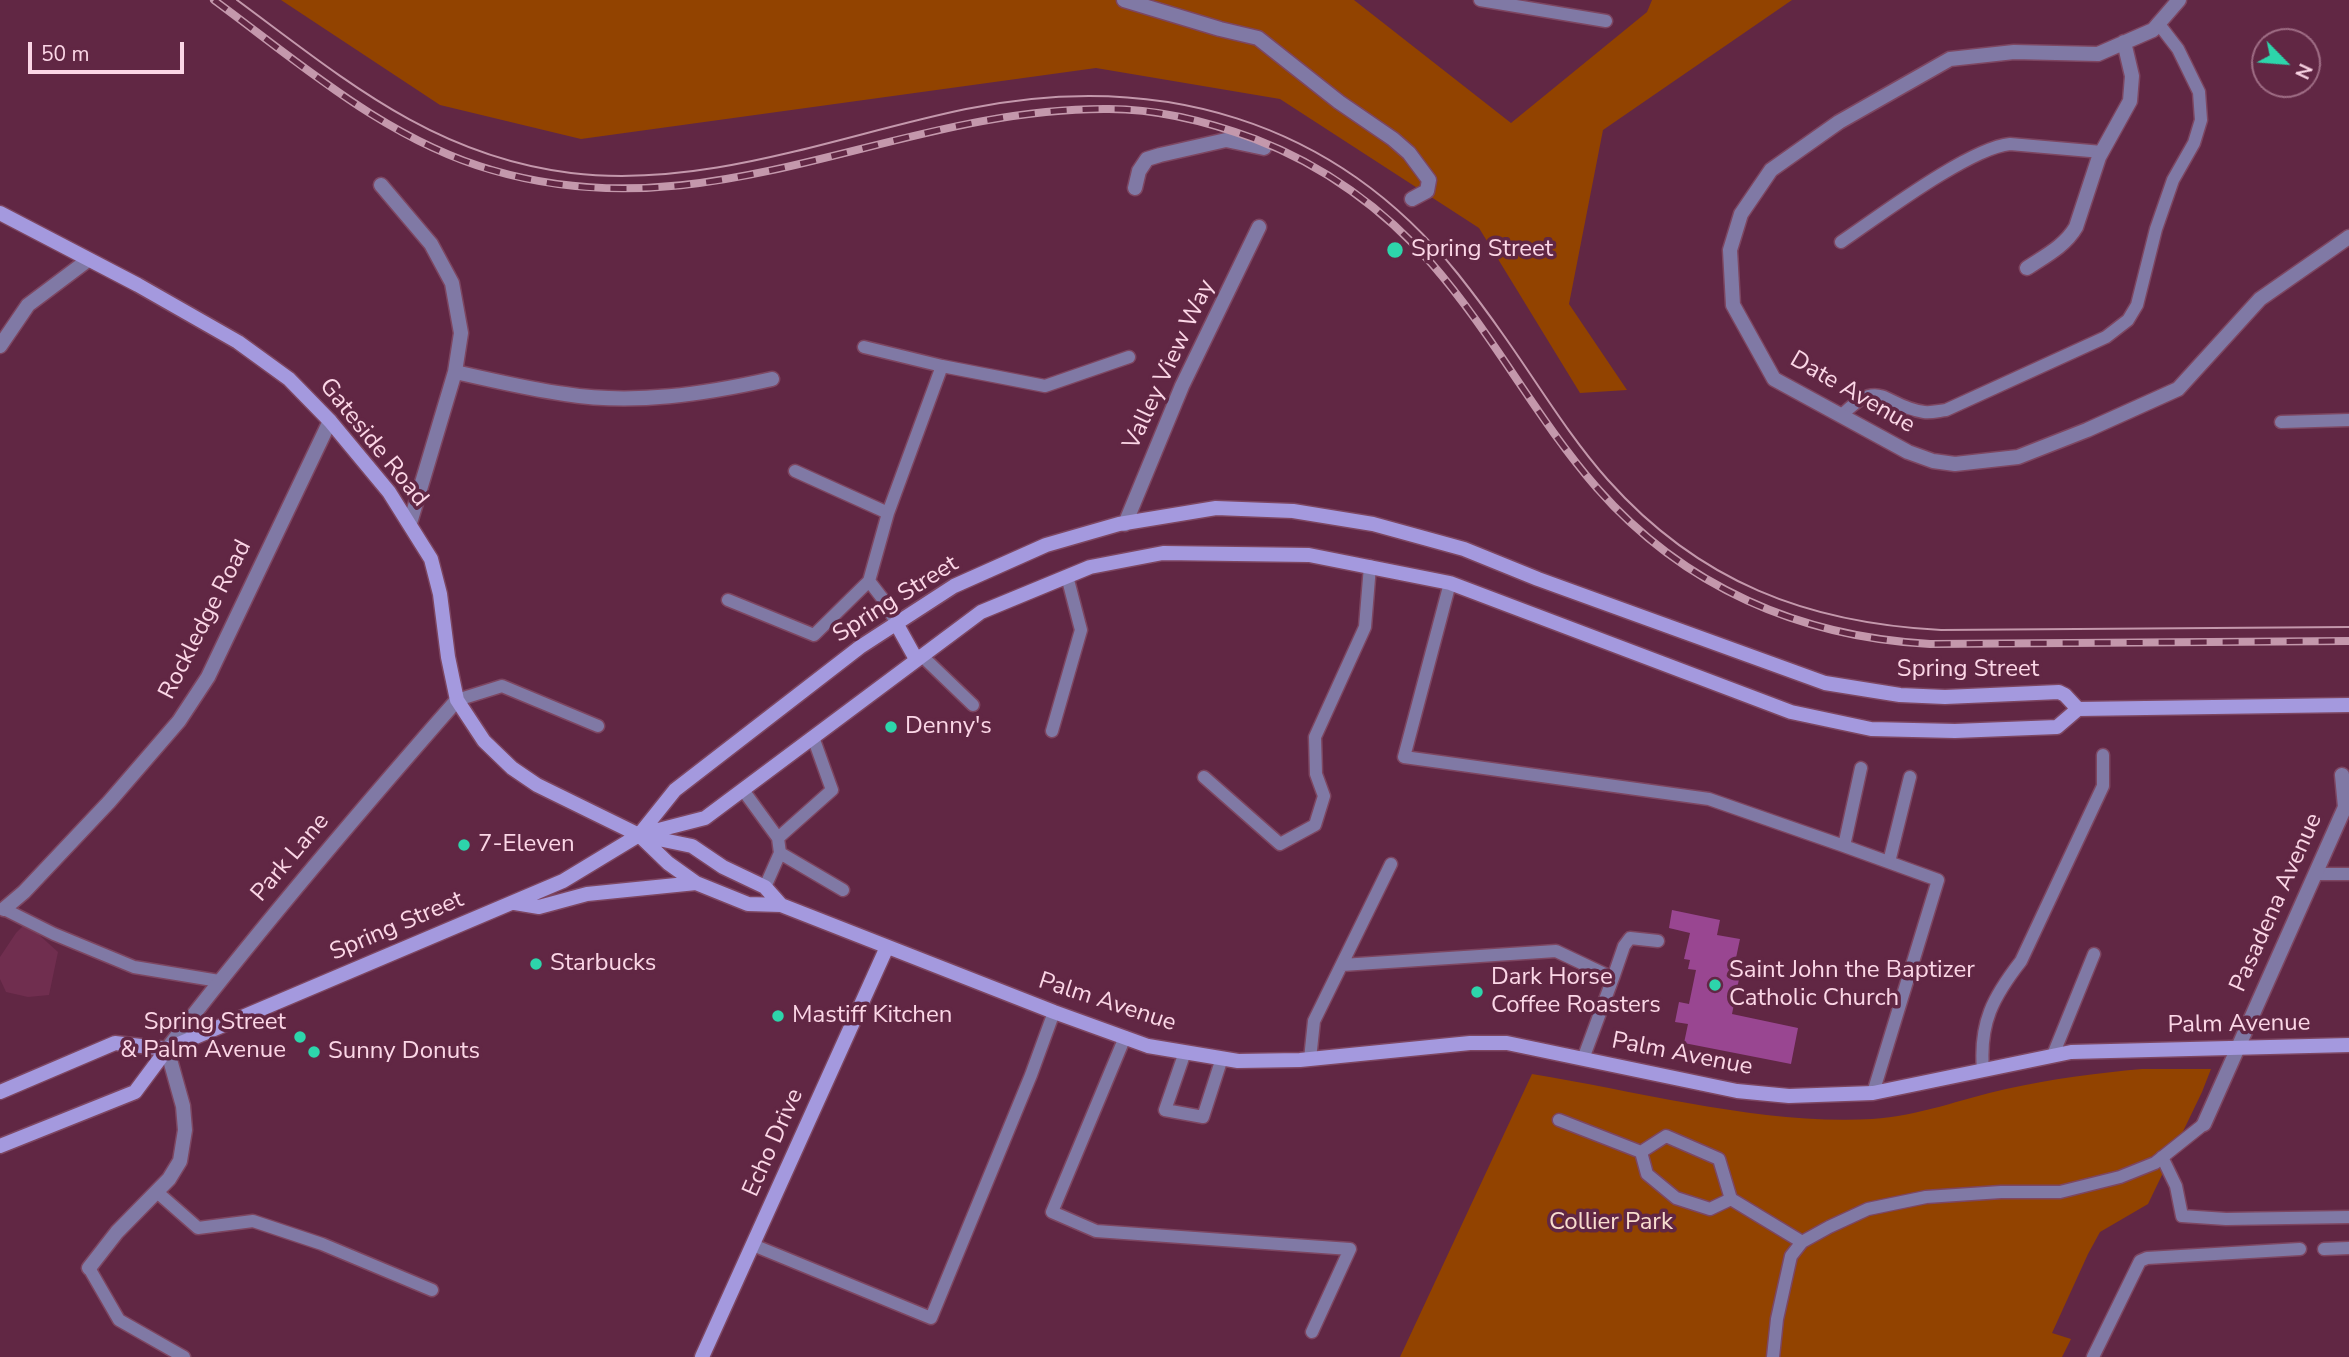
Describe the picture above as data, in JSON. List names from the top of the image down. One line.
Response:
{"streets":{"main road":["Gateside Road","Spring Street","Palm Avenue","Echo Drive"],"street":["Valley View Way","Date Avenue","Rockledge Road","Park Lane","Pasadena Avenue"]},"crossings":[["Valley View Way","Spring Street"],["Gateside Road","Spring Street"],["Gateside Road","Rockledge Road"],["Gateside Road","Park Lane"],["Gateside Road","Palm Avenue"],["Spring Street","Park Lane"],["Spring Street","Palm Avenue"],["Pasadena Avenue","Palm Avenue"],["Palm Avenue","Echo Drive"]],"parks":["Collier Park"],"places":["Spring Street","Denny's","7-Eleven","Starbucks","Saint John the Baptizer Catholic Church","Dark Horse Coffee Roasters","Mastiff Kitchen","Spring Street & Palm Avenue","Sunny Donuts"],"scale_bar":"50 m","north":"bottom right"}
